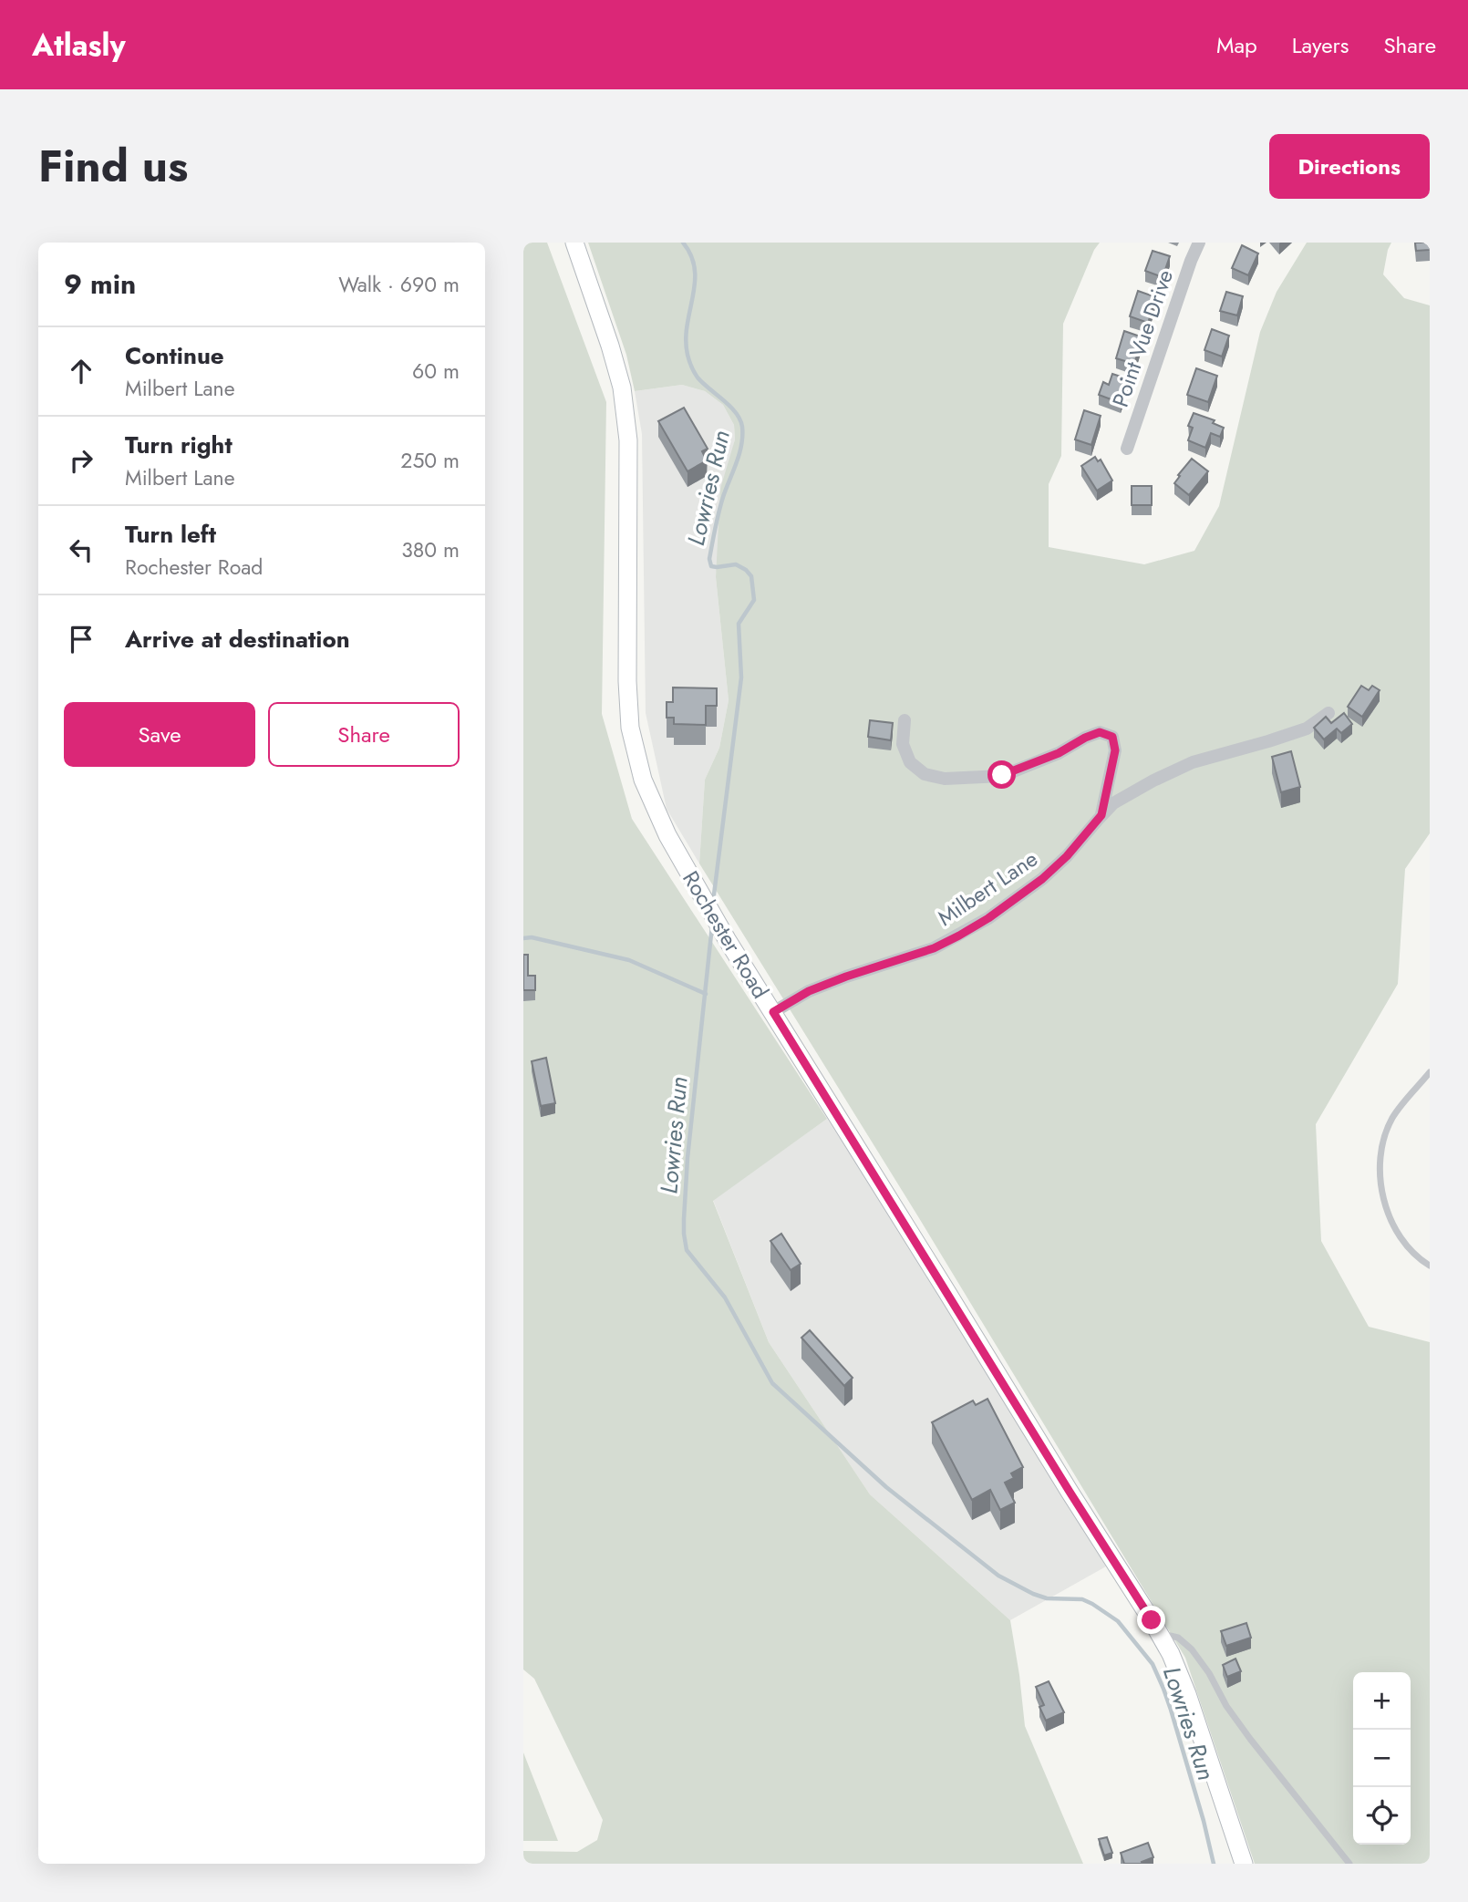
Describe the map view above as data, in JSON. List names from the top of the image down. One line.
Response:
{"streets":{"street":["Point Vue Drive","Milbert Lane","Rochester Road"]},"crossings":[["Milbert Lane","Rochester Road"]],"water":["Lowries Run"],"page":{"header":"Atlasly","nav":["Map","Layers","Share"],"title":"Find us","buttons":["Directions",["Save","Share"]],"heading":["9 min","Walk · 690 m"],"list":[["Continue","Milbert Lane","60 m"],["Turn right","Milbert Lane","250 m"],["Turn left","Rochester Road","380 m"],"Arrive at destination"],"map_buttons":["+","−"]}}
